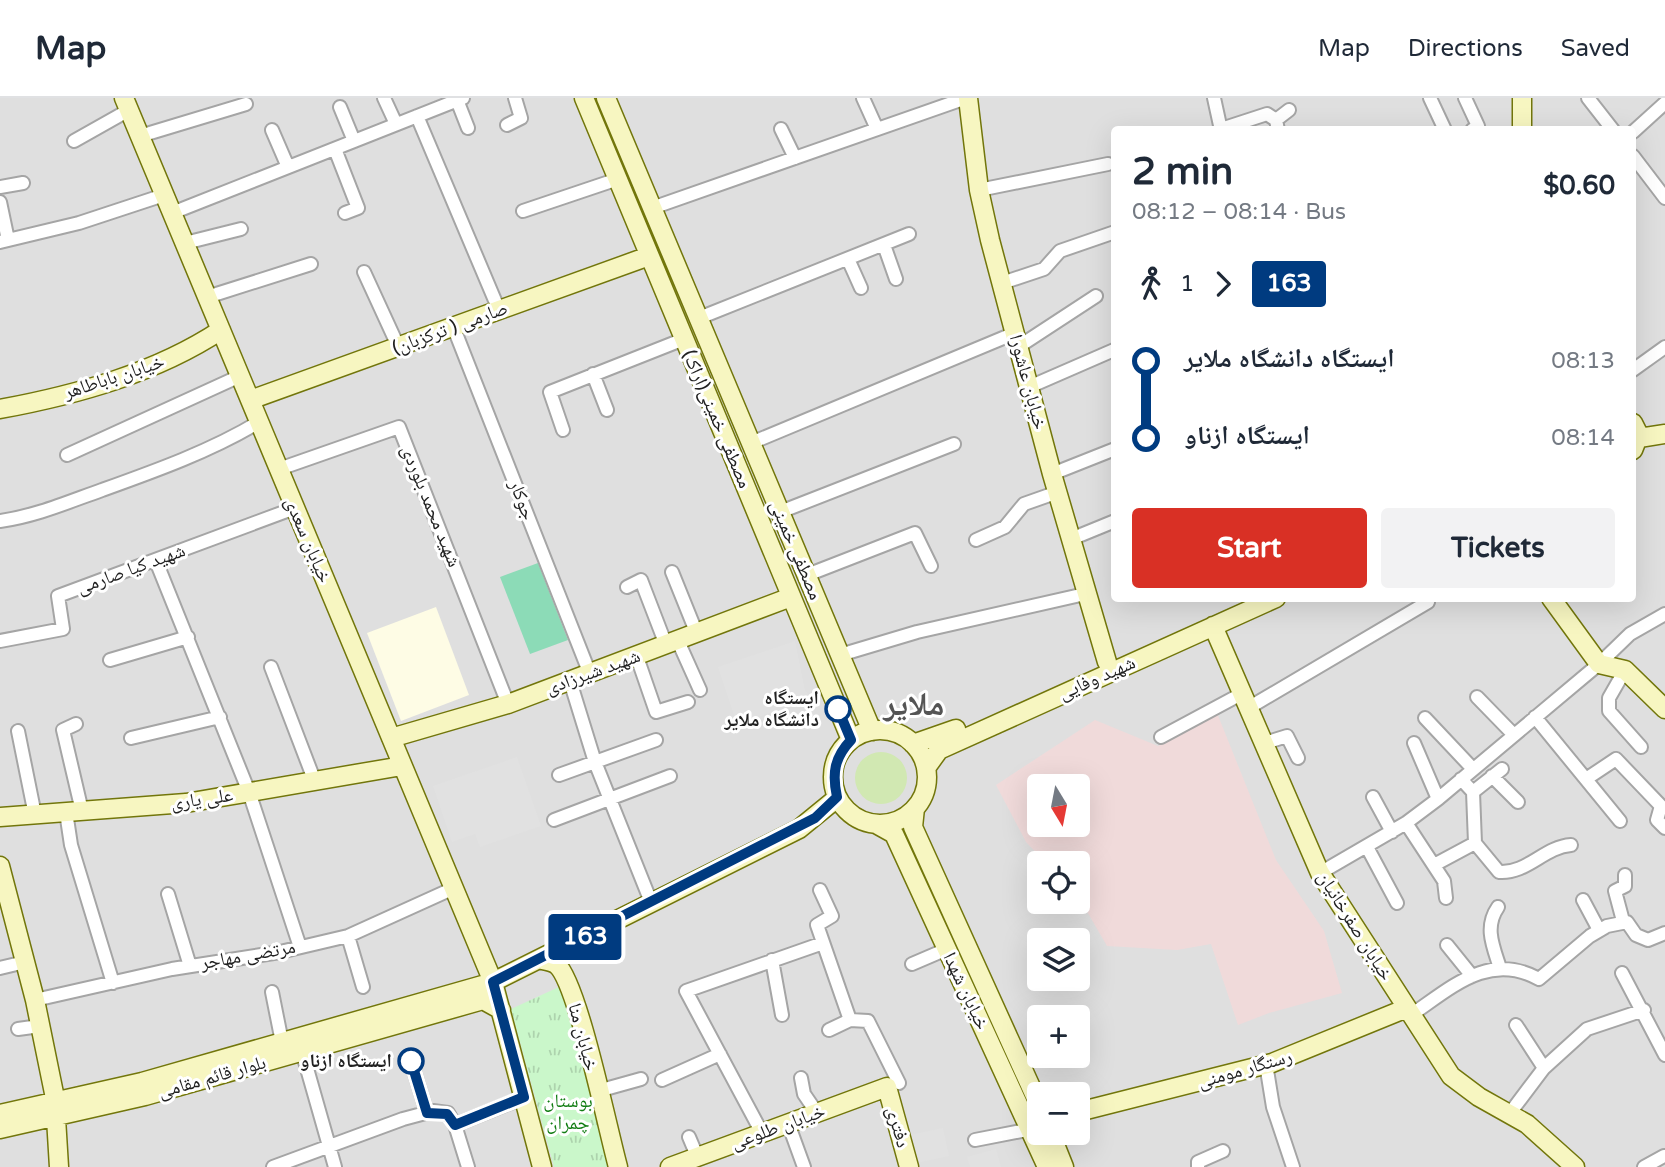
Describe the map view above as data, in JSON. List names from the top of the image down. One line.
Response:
{"streets":{"main road":["صارمی ( ترکزبان)","خیابان باباطاهر","خیابان عاشورا","مصطفی خمینی(اراک)","خیابان سعدی","مصطفی خمینی","شهید شیرزادی","شهید وفایی","علی یاری","خیابان صفرخانیان","خیابان شهدا","خیابان منا","رستگار مومنی","بلوار قائم مقامی","خیابان طلوعی","دفتری"],"street":["جوکار","شهید محمد بلوردی","شهید کیا صارمی","مرتضی مهاجر"]},"crossings":[["صارمی ( ترکزبان)","مصطفی خمینی(اراک)"],["صارمی ( ترکزبان)","جوکار"],["صارمی ( ترکزبان)","خیابان سعدی"],["خیابان باباطاهر","خیابان سعدی"],["خیابان عاشورا","شهید وفایی"],["مصطفی خمینی(اراک)","مصطفی خمینی"],["مصطفی خمینی(اراک)","شهید شیرزادی"],["مصطفی خمینی(اراک)","شهید وفایی"],["مصطفی خمینی(اراک)","خیابان شهدا"],["مصطفی خمینی(اراک)","بلوار قائم مقامی"],["جوکار","شهید شیرزادی"],["شهید محمد بلوردی","خیابان سعدی"],["شهید محمد بلوردی","شهید شیرزادی"],["خیابان سعدی","شهید کیا صارمی"],["خیابان سعدی","شهید شیرزادی"],["خیابان سعدی","علی یاری"],["خیابان سعدی","مرتضی مهاجر"],["خیابان سعدی","بلوار قائم مقامی"],["مصطفی خمینی","شهید وفایی"],["مصطفی خمینی","خیابان شهدا"],["مصطفی خمینی","بلوار قائم مقامی"],["شهید وفایی","خیابان صفرخانیان"],["شهید وفایی","خیابان شهدا"],["شهید وفایی","بلوار قائم مقامی"],["خیابان صفرخانیان","رستگار مومنی"],["خیابان شهدا","بلوار قائم مقامی"],["خیابان منا","بلوار قائم مقامی"],["خیابان طلوعی","دفتری"]],"districts":["ملایر"],"parks":["بوستان چمران"],"places":["ایستگاه دانشگاه ملایر","ایستگاه ازناو"],"lines":["bus line 163"],"north":"bottom","page":{"header":"Map","nav":["Map","Directions","Saved"],"on_map":"163","heading":["2 min","08:12 – 08:14 · Bus","$0.60"],"legs":["1","163"],"list":[{"name":"ایستگاه دانشگاه ملایر","value":"08:13"},{"name":"ایستگاه ازناو","value":"08:14"}],"buttons":["Start","Tickets"],"map_buttons":["+","−"]}}
